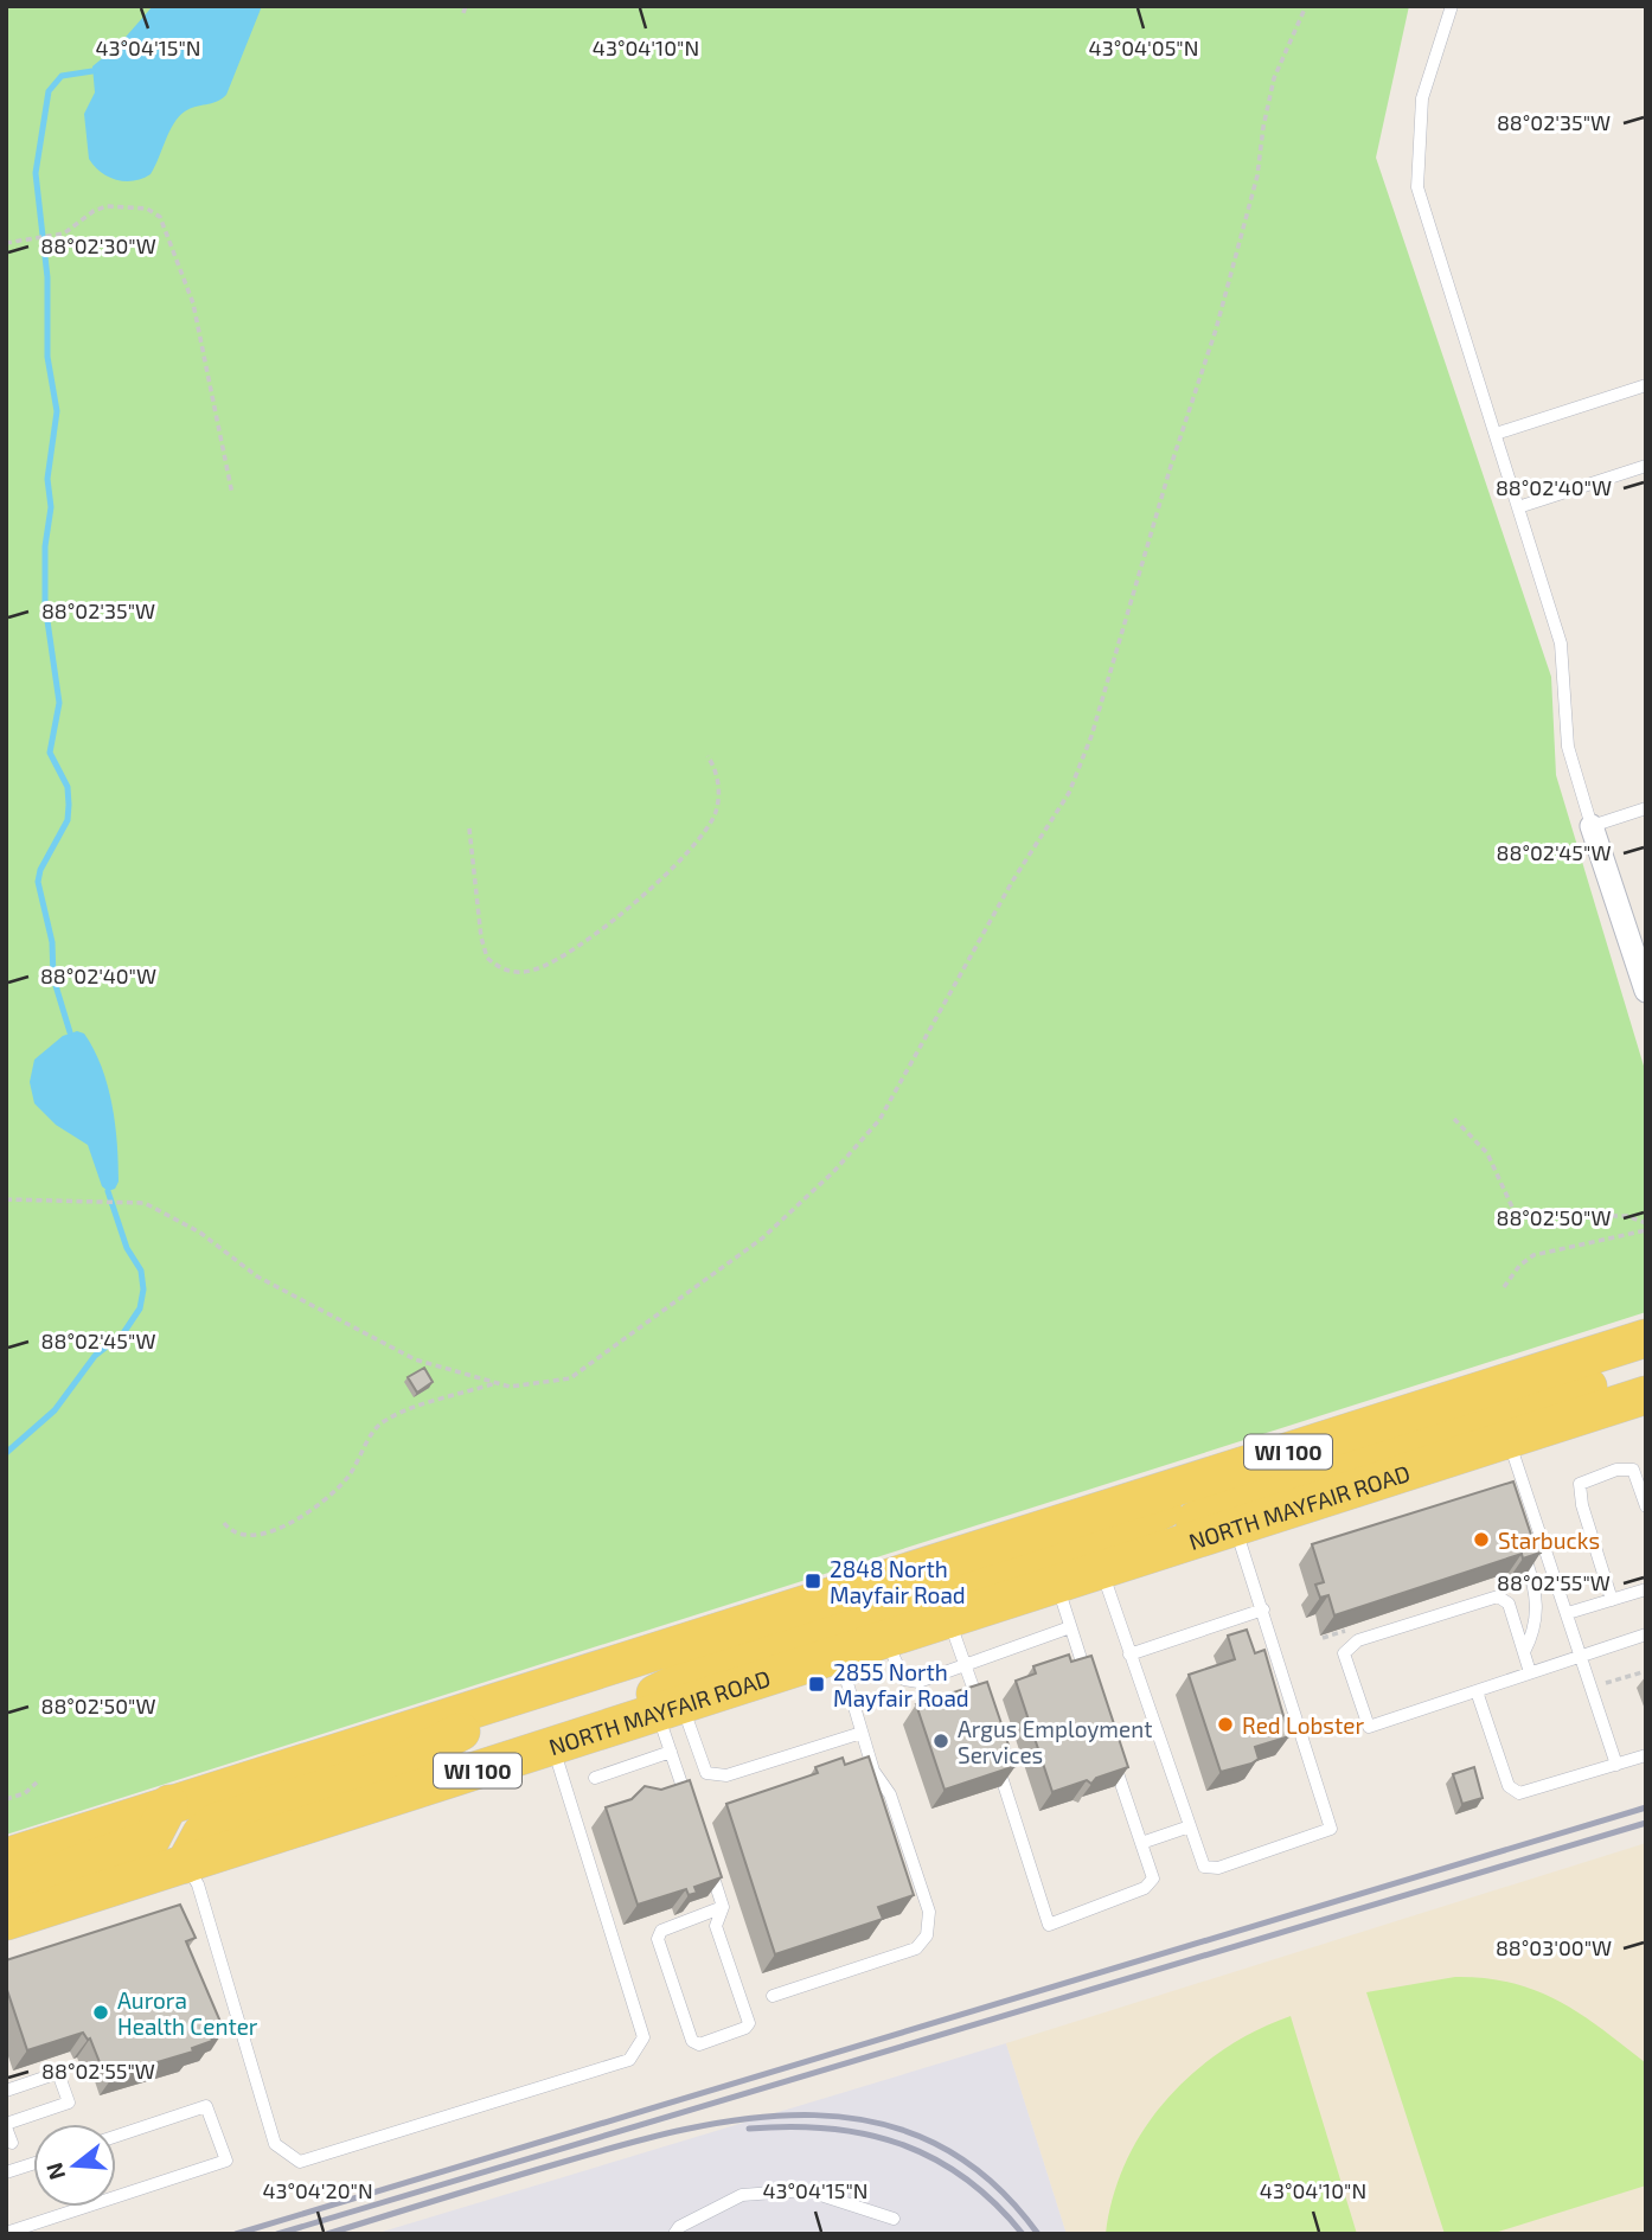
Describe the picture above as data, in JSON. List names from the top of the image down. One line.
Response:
{"streets":{"main road":["WI 100","NORTH MAYFAIR ROAD"]},"places":{"other":["Starbucks","Red Lobster","Argus Employment Services","Aurora Health Center"],"transit":["2848 North Mayfair Road","2855 North Mayfair Road"]},"north":"left","coordinates":["43°04'15\"N","43°04'10\"N","43°04'05\"N","88°02'35\"W","88°02'30\"W","88°02'40\"W","88°02'45\"W","88°02'50\"W","88°02'55\"W","88°03'00\"W","43°04'20\"N"]}
